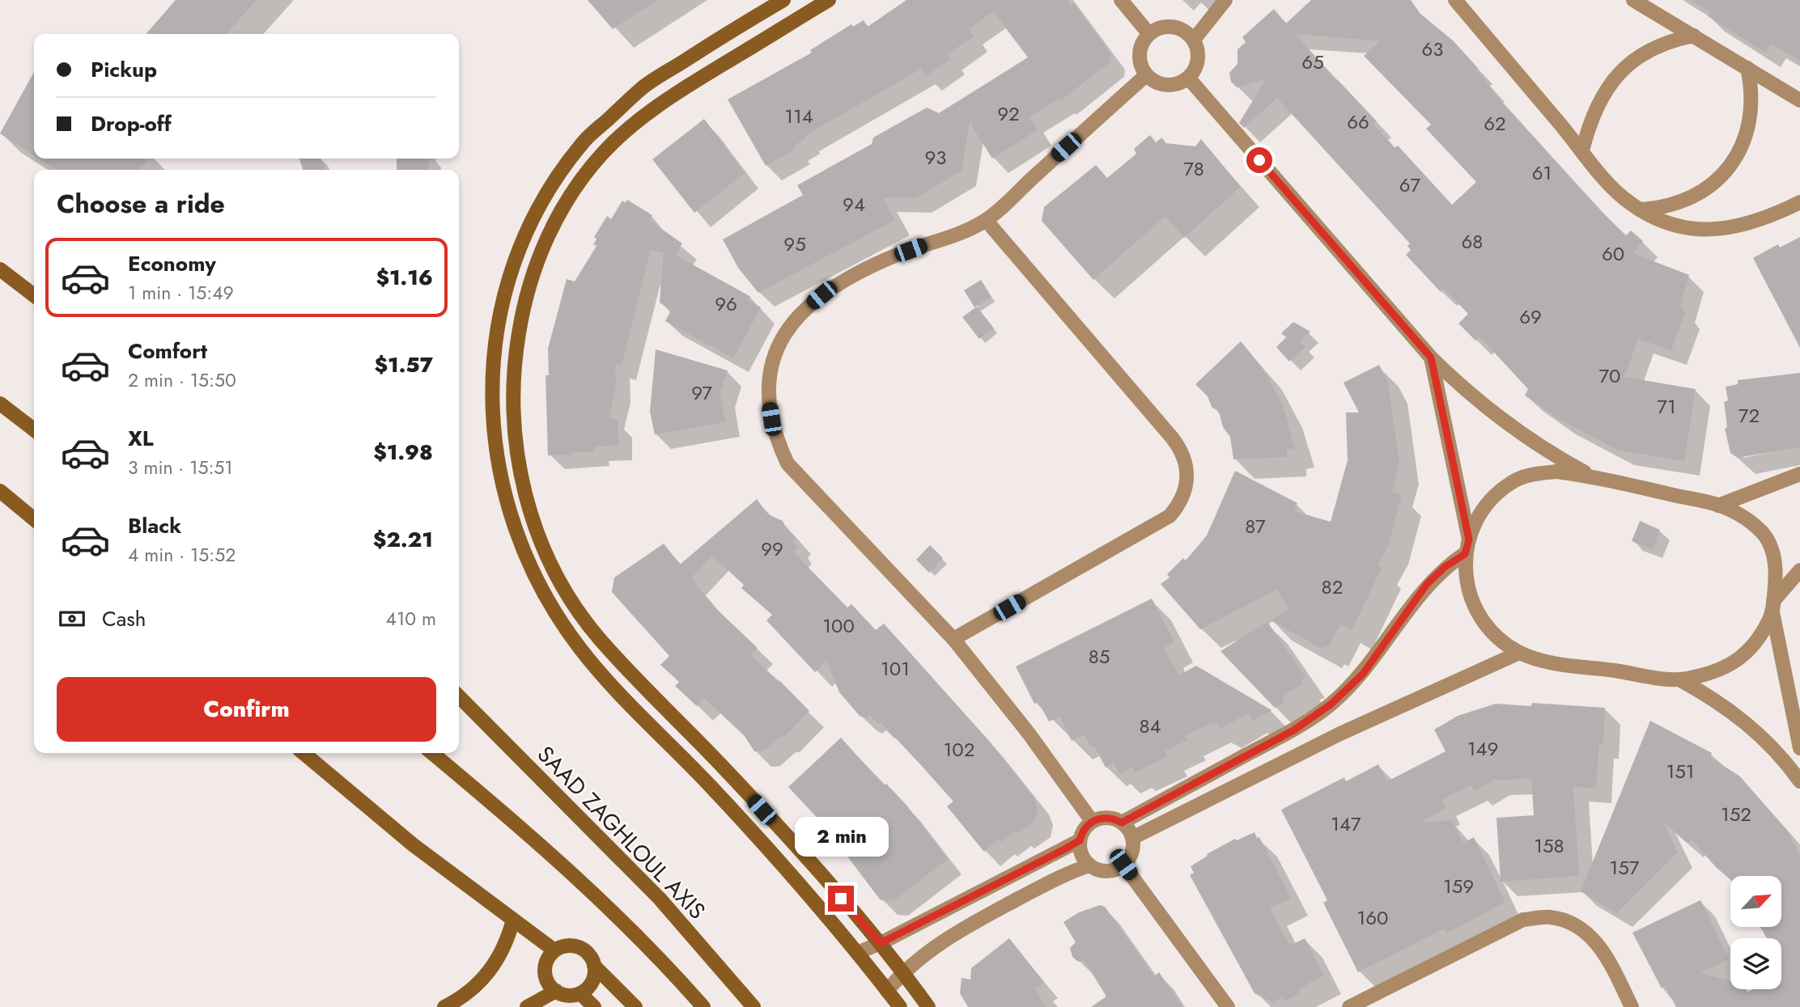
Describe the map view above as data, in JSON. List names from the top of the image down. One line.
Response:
{"streets":{"street":["SAAD ZAGHLOUL AXIS"]},"house_numbers":["63","65","92","114","66","62","93","78","61","67","94","68","95","60","96","69","70","97","71","72","87","99","82","100","85","101","84","149","102","151","152","147","158","157","159","160"],"north":"top right","page":{"banner":["Pickup","Drop-off"],"heading":"Choose a ride","list":[{"name":"Economy","note":"1 min · 15:49","value":"$1.16"},{"name":"Comfort","note":"2 min · 15:50","value":"$1.57"},{"name":"XL","note":"3 min · 15:51","value":"$1.98"},{"name":"Black","note":"4 min · 15:52","value":"$2.21"}],"pay":["Cash","410 m"],"buttons":"Confirm","bubble":"2 min"}}
